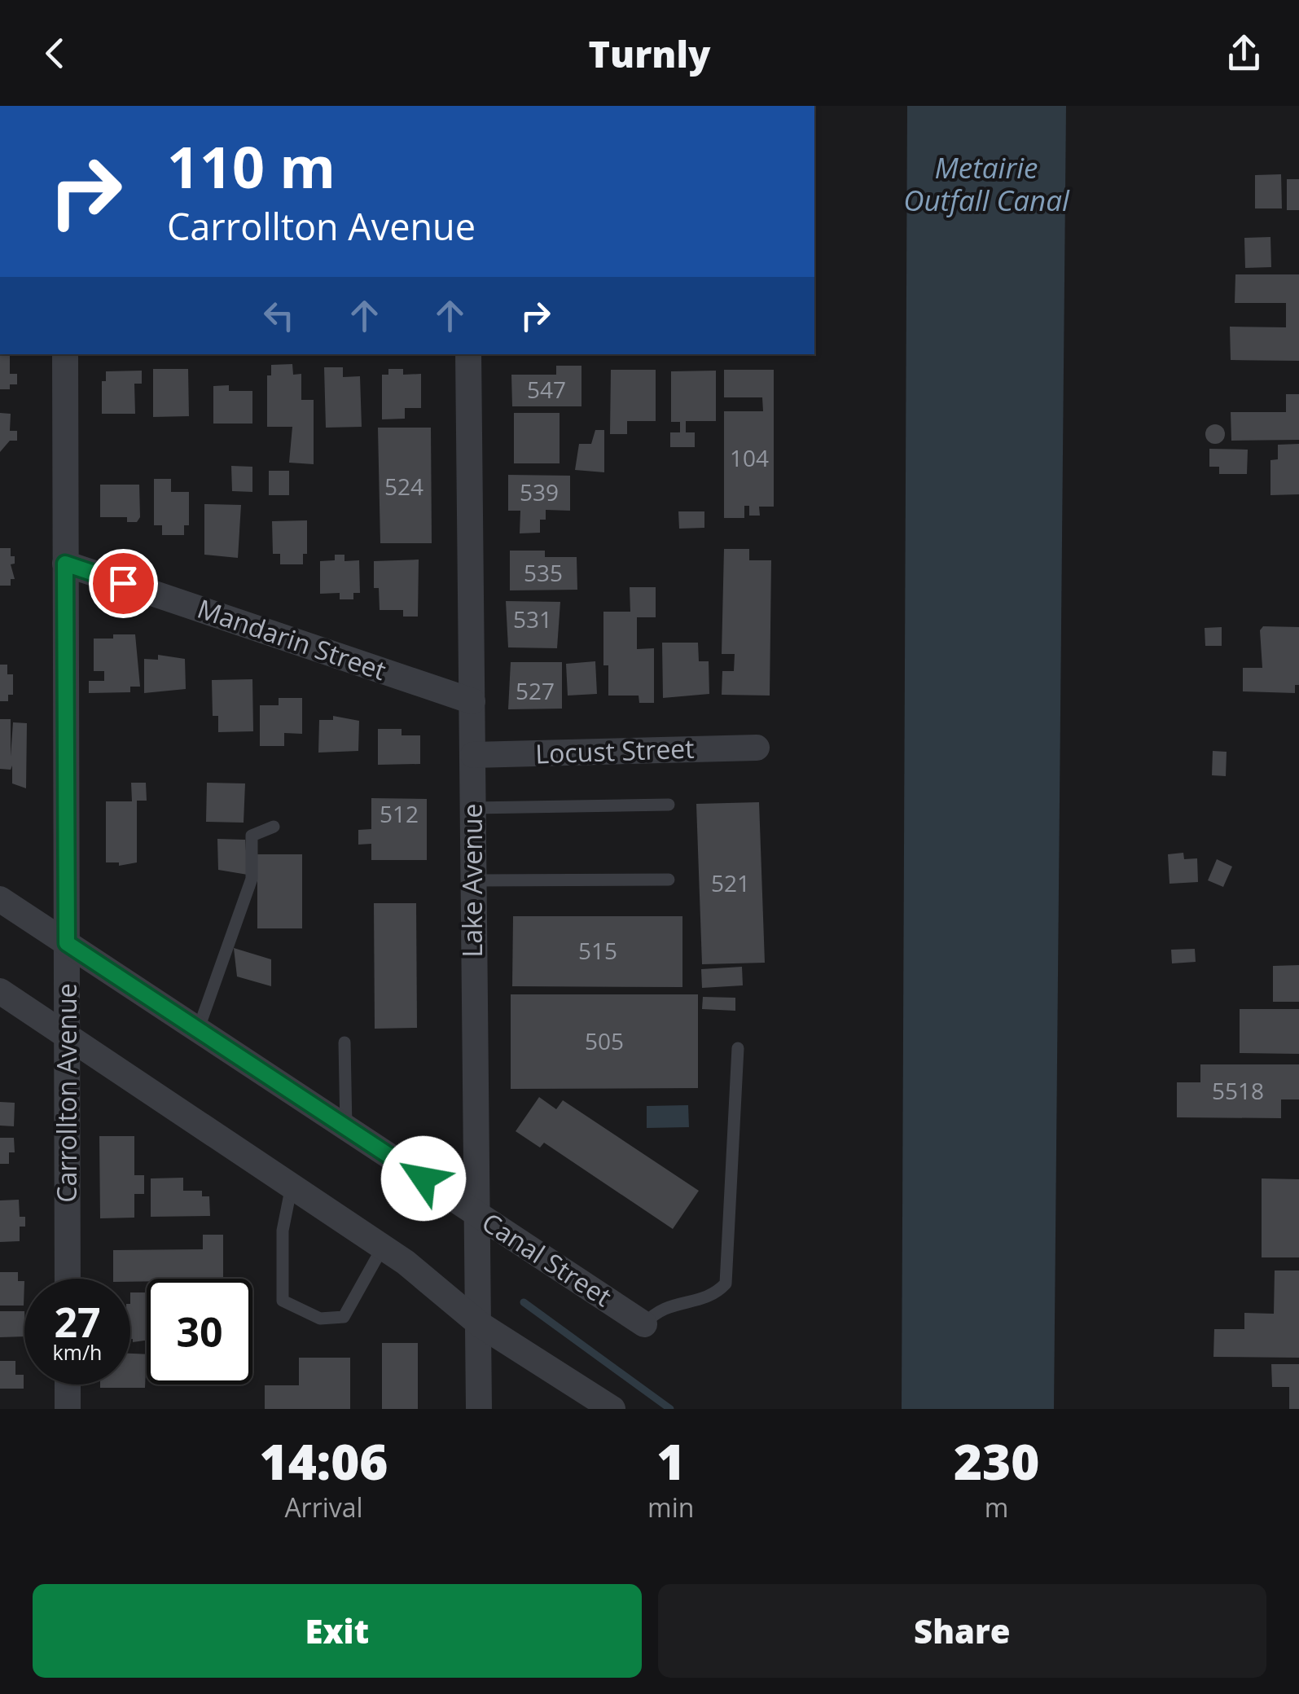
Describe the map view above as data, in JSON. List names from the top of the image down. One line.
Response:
{"streets":{"street":["Mandarin Street","Locust Street","Lake Avenue","Carrollton Avenue","Canal Street"]},"crossings":[["Mandarin Street","Lake Avenue"],["Mandarin Street","Carrollton Avenue"],["Locust Street","Lake Avenue"],["Lake Avenue","Canal Street"],["Carrollton Avenue","Canal Street"]],"water":["Metairie Outfall Canal"],"house_numbers":["547","104","524","539","535","531","527","512","521","515","505","5518"],"page":{"header":"Turnly","turn":["110 m","Carrollton Avenue"],"speed":"27 km/h","limit":"30","eta":["14:06","Arrival","1","min","230","m"],"buttons":["Exit","Share"]}}
